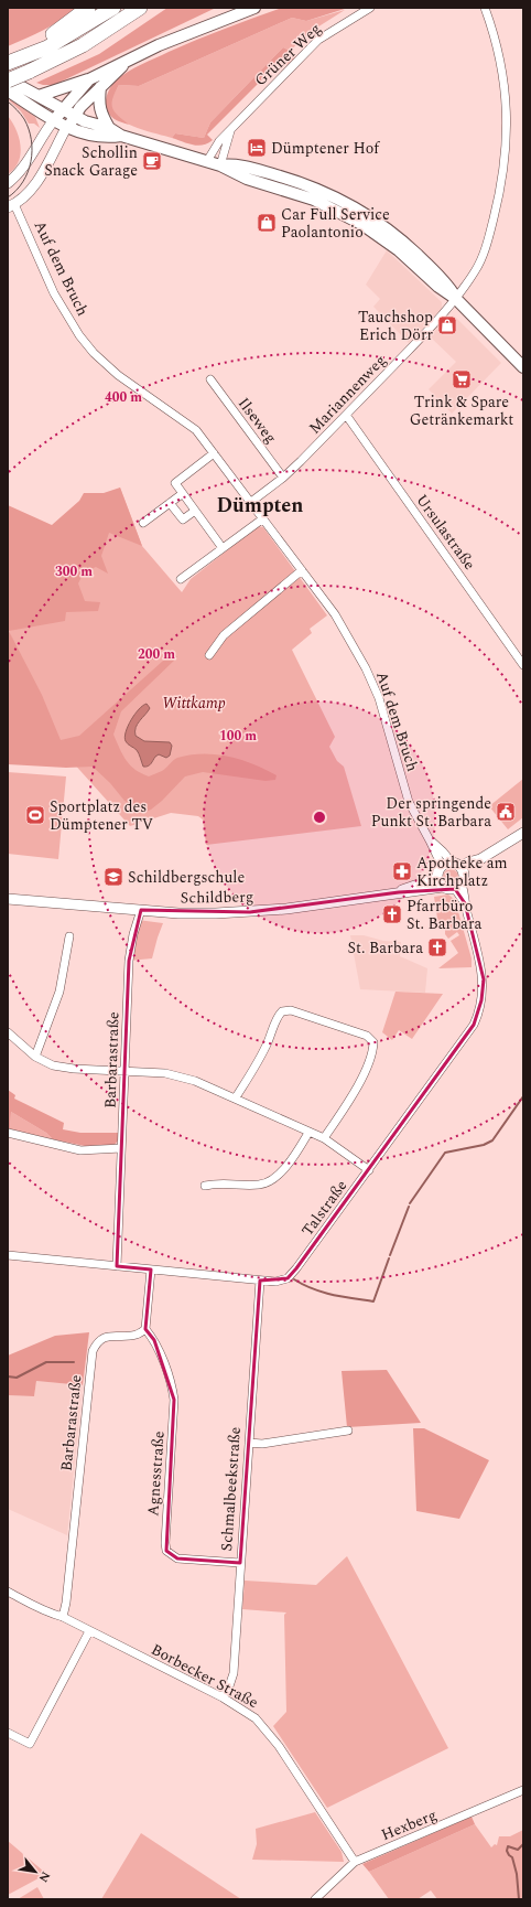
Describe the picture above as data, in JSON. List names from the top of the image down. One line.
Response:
{"streets":{"street":["Grüner Weg","Auf dem Bruch","Mariannenweg","Ilseweg","Ursulastraße","Schildberg","Barbarastraße","Talstraße","Agnesstraße","Schmalbeekstraße","Borbecker Straße","Hexberg"]},"crossings":[["Auf dem Bruch","Mariannenweg"],["Auf dem Bruch","Talstraße"],["Mariannenweg","Ilseweg"],["Mariannenweg","Ursulastraße"],["Schildberg","Barbarastraße"],["Barbarastraße","Talstraße"],["Barbarastraße","Agnesstraße"],["Barbarastraße","Borbecker Straße"],["Talstraße","Schmalbeekstraße"],["Agnesstraße","Schmalbeekstraße"],["Schmalbeekstraße","Borbecker Straße"],["Borbecker Straße","Hexberg"]],"districts":["Dümpten"],"parks":["Wittkamp"],"places":{"hotel":["Dümptener Hof"],"cafe":["Schollin Snack Garage"],"shop":["Car Full Service Paolantonio","Tauchshop Erich Dörr"],"supermarket":["Trink & Spare Getränkemarkt"],"public building":["Der springende Punkt St. Barbara"],"sports":["Sportplatz des Dümptener TV"],"pharmacy":["Apotheke am Kirchplatz"],"school or university":["Schildbergschule"],"church":["Pfarrbüro St. Barbara","St. Barbara"]},"north":"bottom right","rings":["400 m","300 m","200 m","100 m"]}
